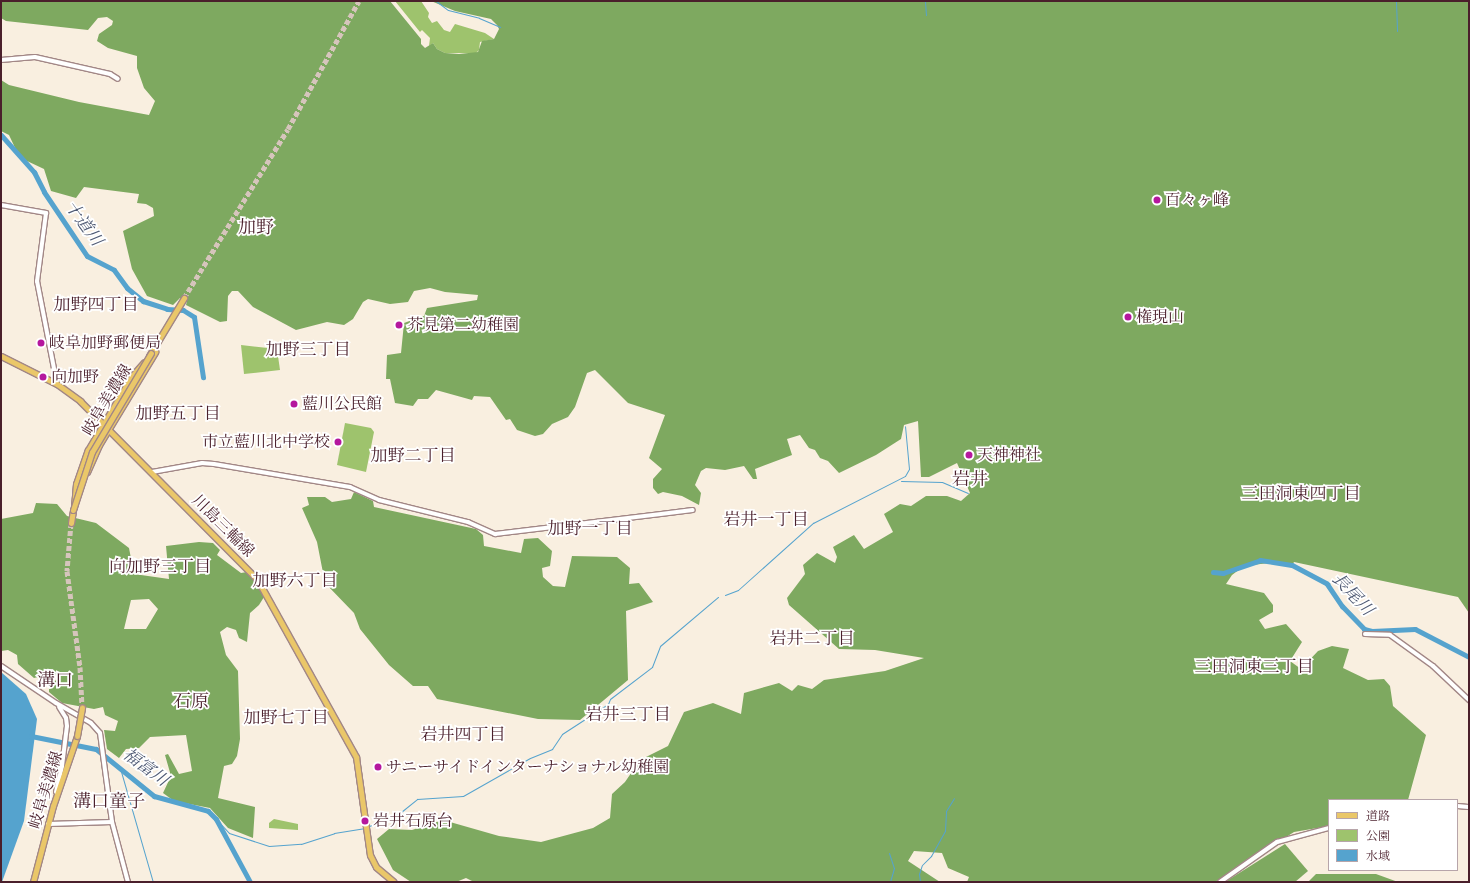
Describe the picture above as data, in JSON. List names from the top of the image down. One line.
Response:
{"streets":{"main road":["岐阜美濃線","川島三輪線"]},"districts":["加野","加野四丁目","加野三丁目","加野五丁目","加野二丁目","岩井","三田洞東四丁目","岩井一丁目","加野一丁目","向加野三丁目","加野六丁目","岩井二丁目","三田洞東三丁目","溝口","石原","岩井三丁目","加野七丁目","岩井四丁目","溝口童子"],"water":["十道川","長尾川","福富川"],"places":["百々ヶ峰","権現山","芥見第二幼稚園","岐阜加野郵便局","向加野","藍川公民館","市立藍川北中学校","天神神社","サニーサイドインターナショナル幼稚園","岩井石原台"],"legend":["道路","公園","水域"]}
